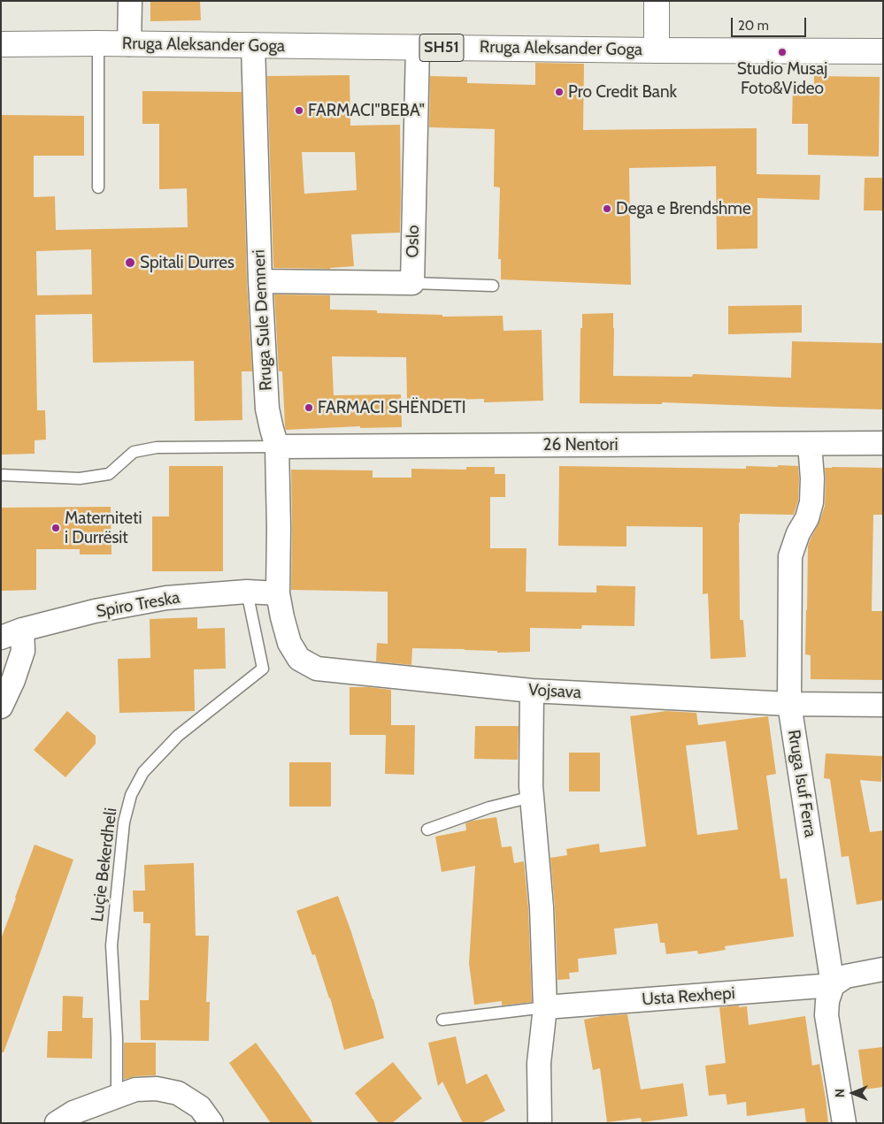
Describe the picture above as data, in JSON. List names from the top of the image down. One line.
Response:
{"streets":{"main road":["Rruga Aleksander Goga","SH51"],"street":["Oslo","Rruga Sule Demneri","26 Nentori","Spiro Treska","Vojsava","Rruga Isuf Ferra","Usta Rexhepi"],"lane":["Luçie Bekerdheli"]},"crossings":[["Rruga Aleksander Goga","Oslo"],["Rruga Aleksander Goga","Rruga Sule Demneri"],["Rruga Sule Demneri","26 Nentori"],["Rruga Sule Demneri","Spiro Treska"],["Rruga Sule Demneri","Vojsava"],["26 Nentori","Rruga Isuf Ferra"],["Spiro Treska","Vojsava"],["Spiro Treska","Luçie Bekerdheli"],["Vojsava","Rruga Isuf Ferra"],["Rruga Isuf Ferra","Usta Rexhepi"]],"places":["Studio Musaj Foto&Video","Pro Credit Bank","FARMACI\"BEBA\"","Dega e Brendshme","Spitali Durres","FARMACI SHËNDETI","Materniteti i Durrësit"],"scale_bar":"20 m","north":"left"}
